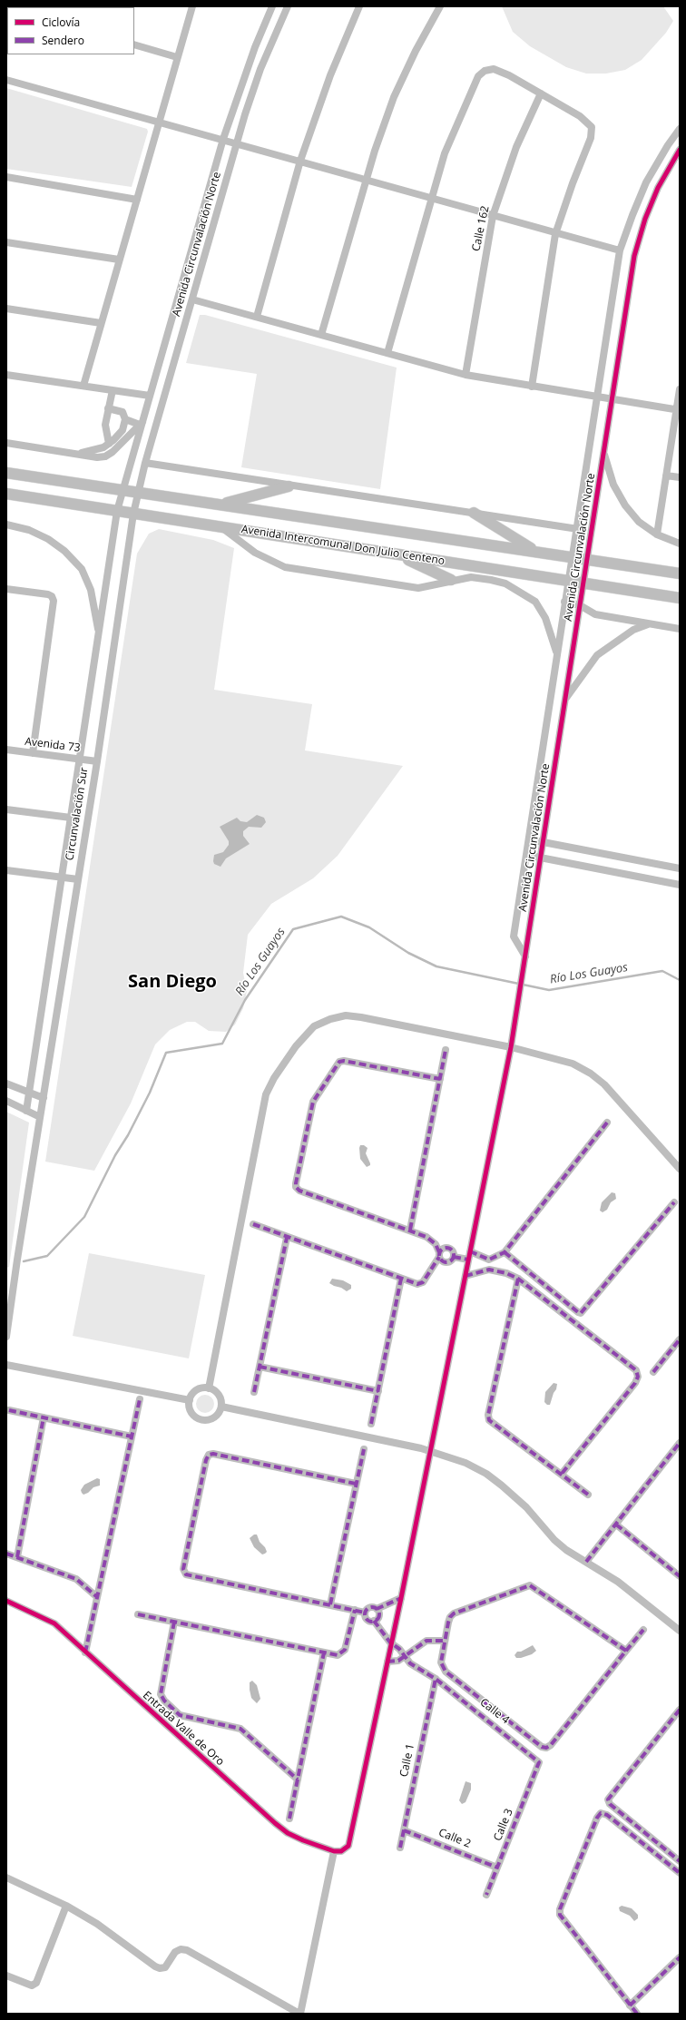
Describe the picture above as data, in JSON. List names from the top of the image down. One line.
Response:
{"streets":{"main road":["Avenida Intercomunal Don Julio Centeno"],"street":["Calle 162","Avenida Circunvalación Norte","Avenida 73","Circunvalación Sur","Calle 4","Entrada Valle de Oro","Calle 1","Calle 3","Calle 2"]},"crossings":[["Avenida Circunvalación Norte","Avenida Intercomunal Don Julio Centeno"],["Avenida Circunvalación Norte","Circunvalación Sur"],["Avenida Intercomunal Don Julio Centeno","Circunvalación Sur"],["Avenida 73","Circunvalación Sur"],["Calle 4","Calle 1"],["Calle 4","Calle 3"],["Calle 1","Calle 2"],["Calle 3","Calle 2"]],"districts":["San Diego"],"water":["Río Los Guayos"],"legend":["Ciclovía","Sendero"]}
